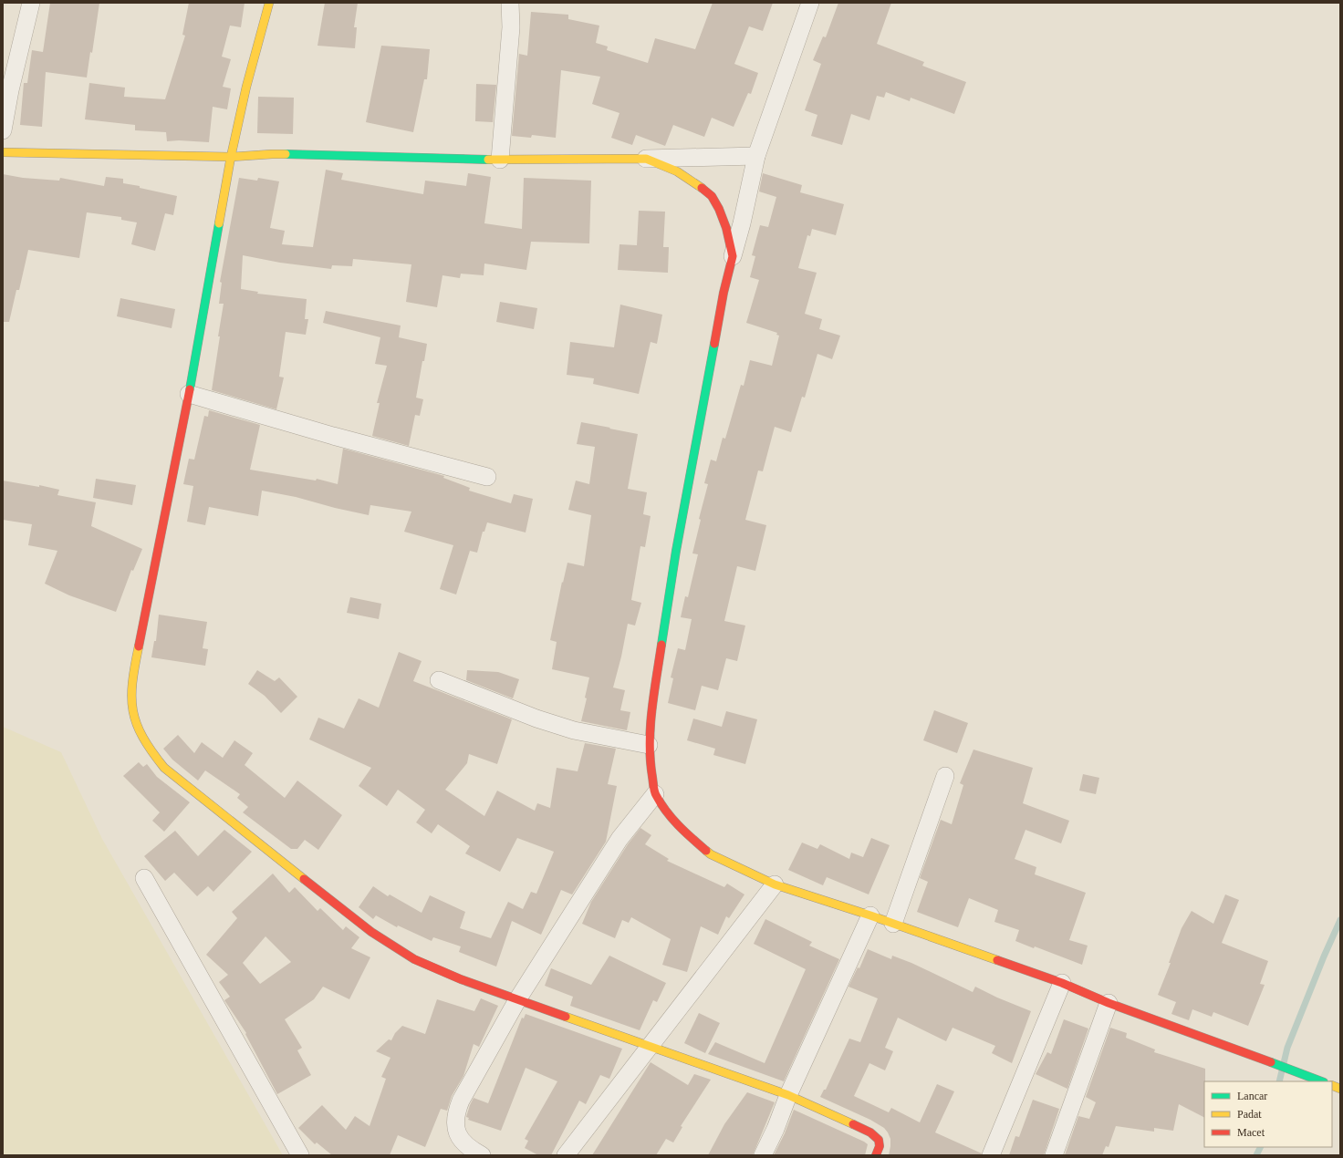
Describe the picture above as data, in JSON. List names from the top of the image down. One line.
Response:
{"legend":["Lancar","Padat","Macet"]}
